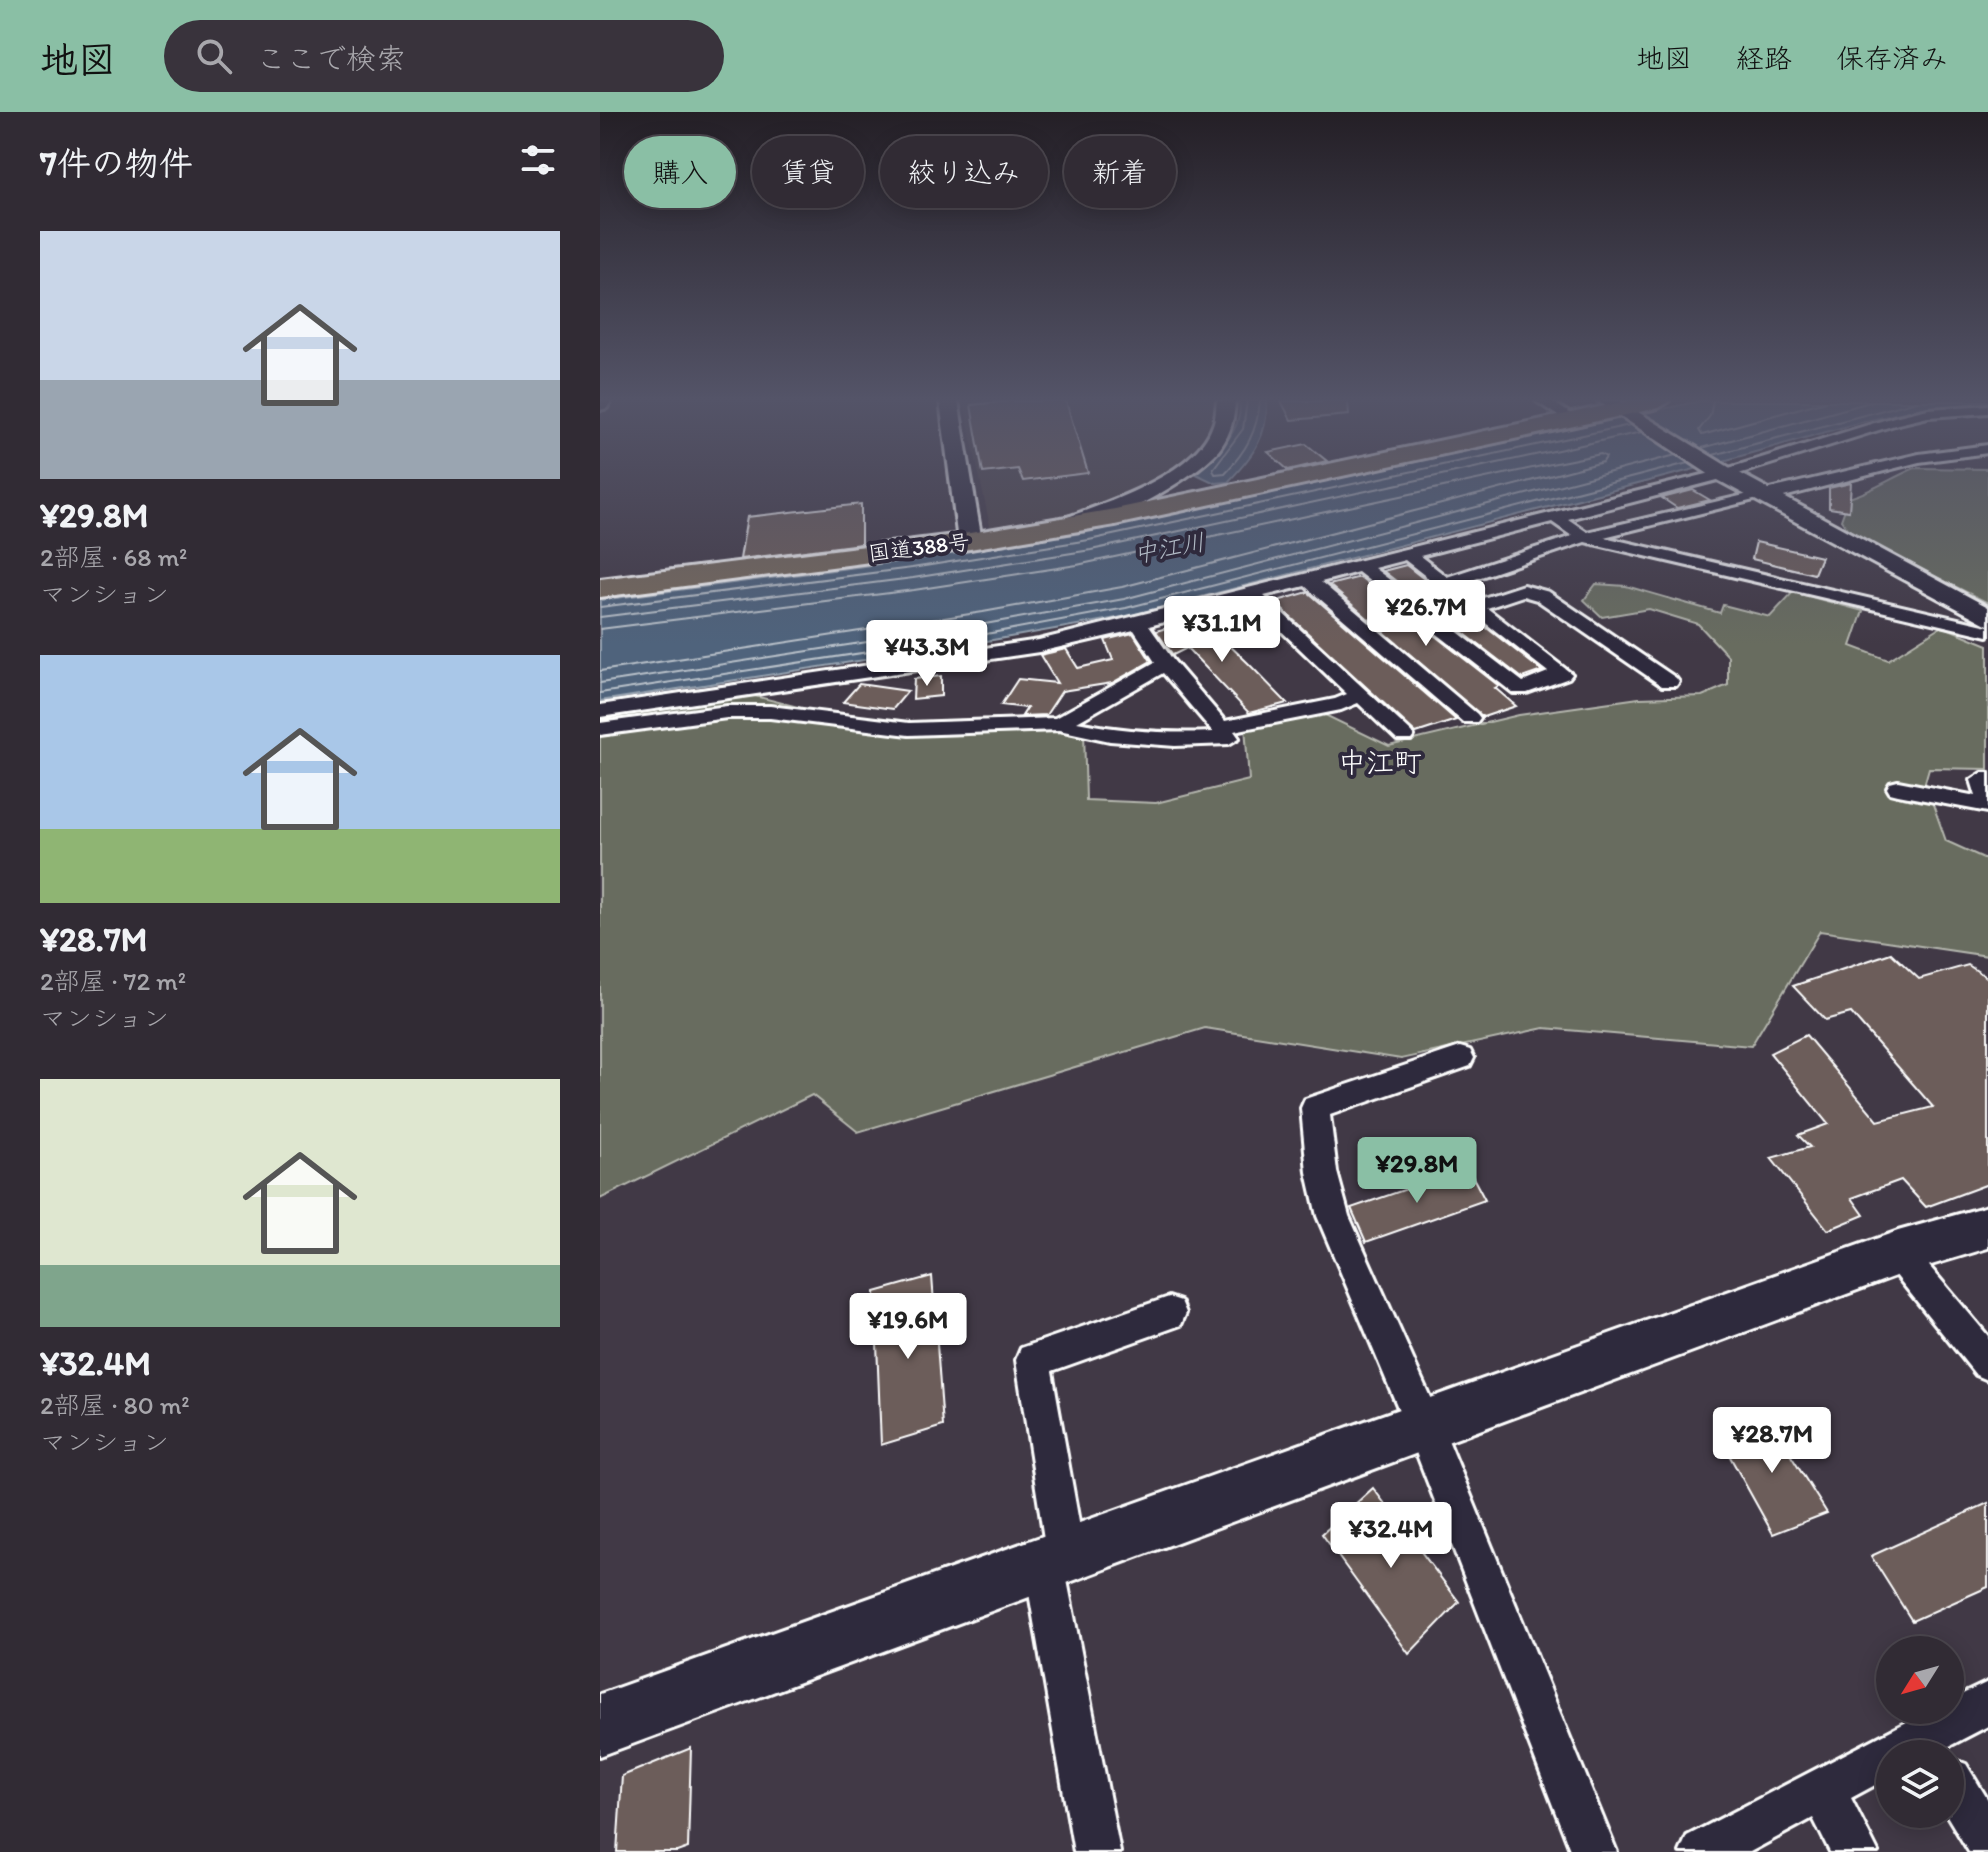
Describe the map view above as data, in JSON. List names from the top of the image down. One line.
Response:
{"streets":{"highway":["国道388号"]},"districts":["中江町"],"water":["中江川"],"north":"bottom left","page":{"header":"地図","search":"ここで検索","nav":["地図","経路","保存済み"],"heading":"7件の物件","chip":["購入","賃貸","絞り込み","新着"],"list":[{"name":"¥29.8M","note":"2部屋 · 68 m² · マンション"},{"name":"¥28.7M","note":"2部屋 · 72 m² · マンション"},{"name":"¥32.4M","note":"2部屋 · 80 m² · マンション"}],"price":["¥26.7M","¥31.1M","¥43.3M","¥29.8M","¥19.6M","¥28.7M","¥32.4M"]}}
